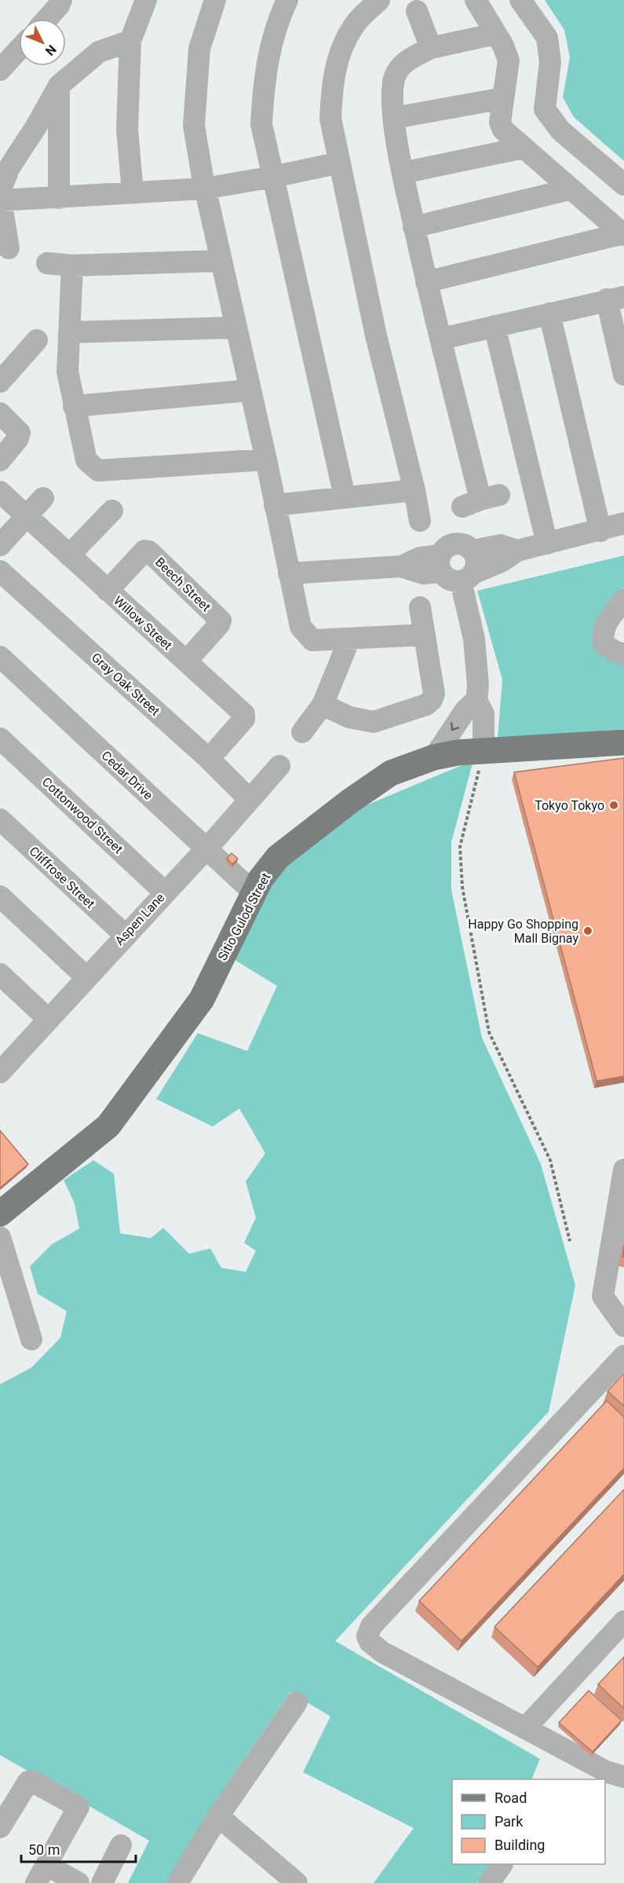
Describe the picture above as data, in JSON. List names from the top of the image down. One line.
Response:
{"streets":{"main road":["Sitio Gulod Street"],"street":["Beech Street","Willow Street","Gray Oak Street","Cedar Drive","Cottonwood Street","Cliffrose Street","Aspen Lane"]},"crossings":[["Beech Street","Willow Street"],["Willow Street","Gray Oak Street"],["Gray Oak Street","Aspen Lane"],["Cedar Drive","Sitio Gulod Street"],["Cedar Drive","Aspen Lane"],["Cottonwood Street","Aspen Lane"],["Cliffrose Street","Aspen Lane"]],"places":["Tokyo Tokyo","Happy Go Shopping Mall Bignay"],"legend":["Road","Park","Building"],"scale_bar":"50 m","north":"bottom right"}
